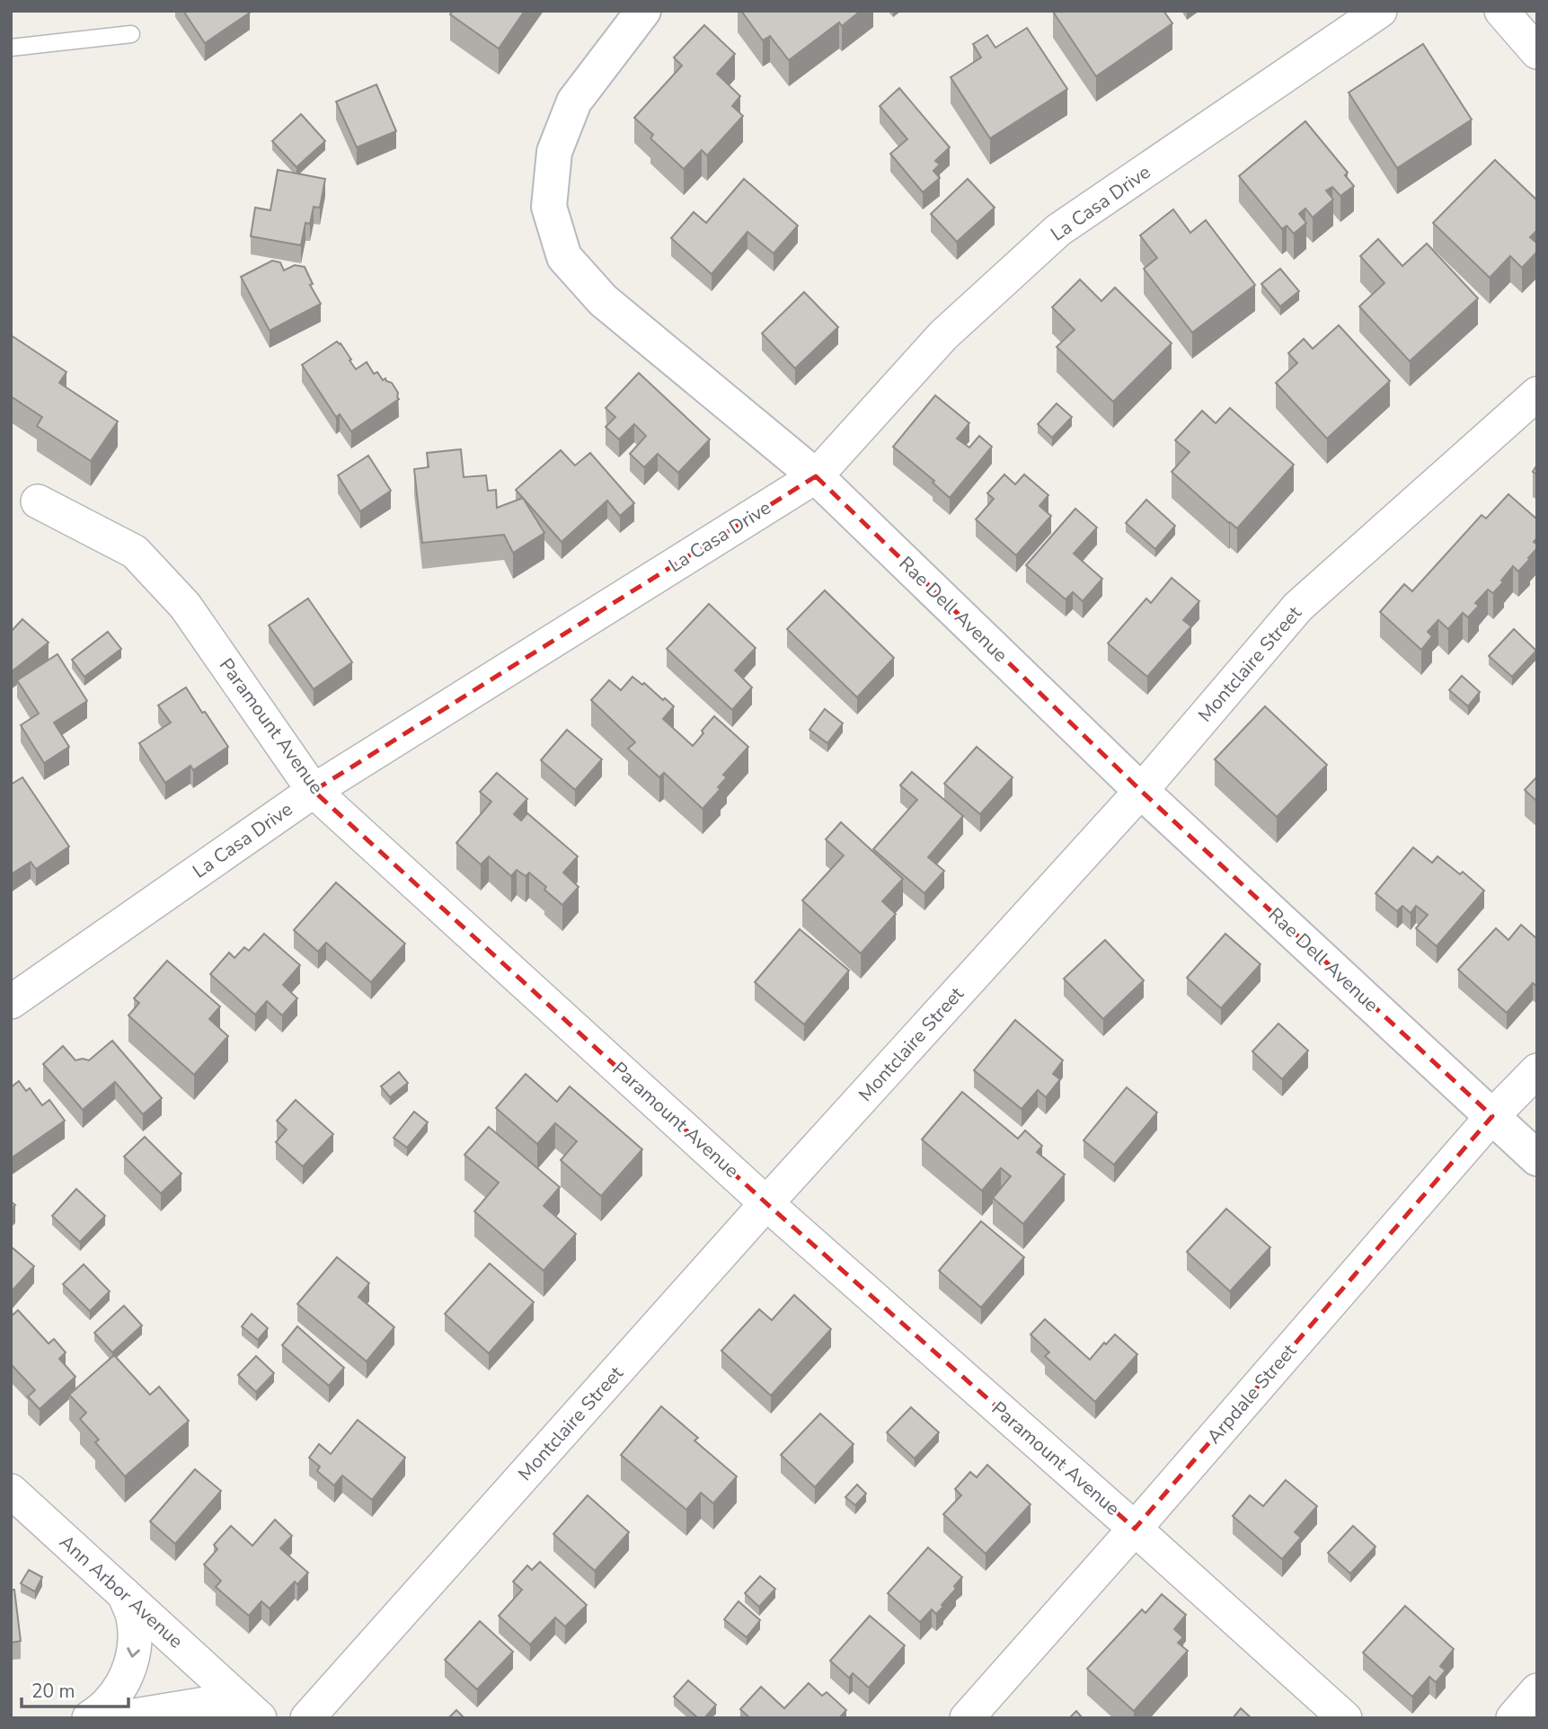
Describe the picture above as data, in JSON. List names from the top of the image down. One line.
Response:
{"streets":{"street":["La Casa Drive","Rae Dell Avenue","Montclaire Street","Paramount Avenue","Arpdale Street","Ann Arbor Avenue"]},"crossings":[["La Casa Drive","Rae Dell Avenue"],["La Casa Drive","Paramount Avenue"],["Rae Dell Avenue","Montclaire Street"],["Rae Dell Avenue","Arpdale Street"],["Montclaire Street","Paramount Avenue"],["Paramount Avenue","Arpdale Street"]],"scale_bar":"20 m"}
